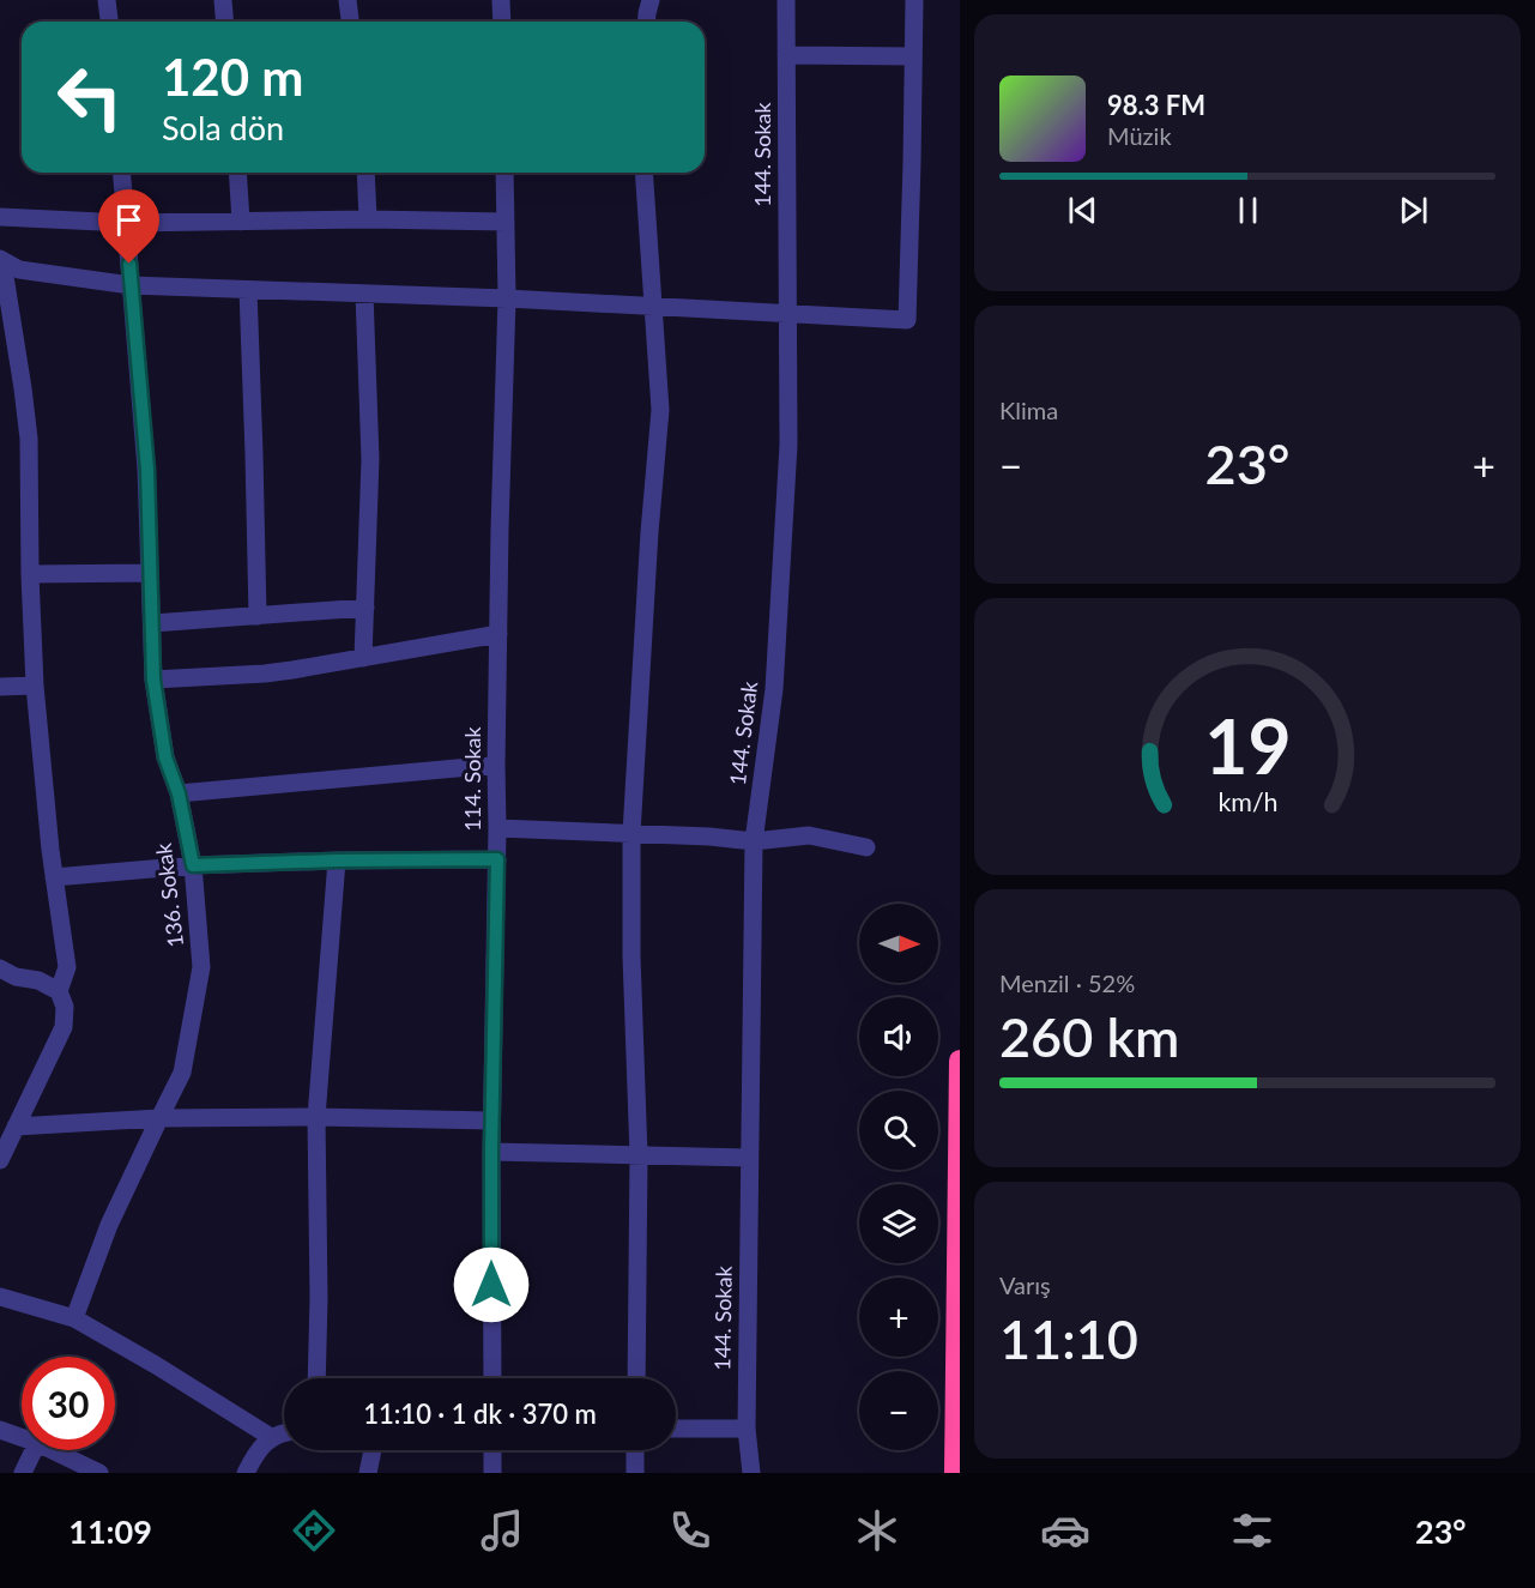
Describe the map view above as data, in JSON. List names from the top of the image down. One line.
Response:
{"streets":{"street":["144. Sokak","114. Sokak","136. Sokak"]},"north":"right","page":{"turn":["120 m","Sola dön"],"song":["98.3 FM","Müzik"],"tile":["Klima",["Menzil · 52%","260 km"],["Varış","11:10"]],"heat":["−","23°","+"],"map_buttons":["+","−"],"limit":"30","trip":"11:10 · 1 dk · 370 m","tabs":["11:09","23°"],"gauge":["19","km/h"]}}
